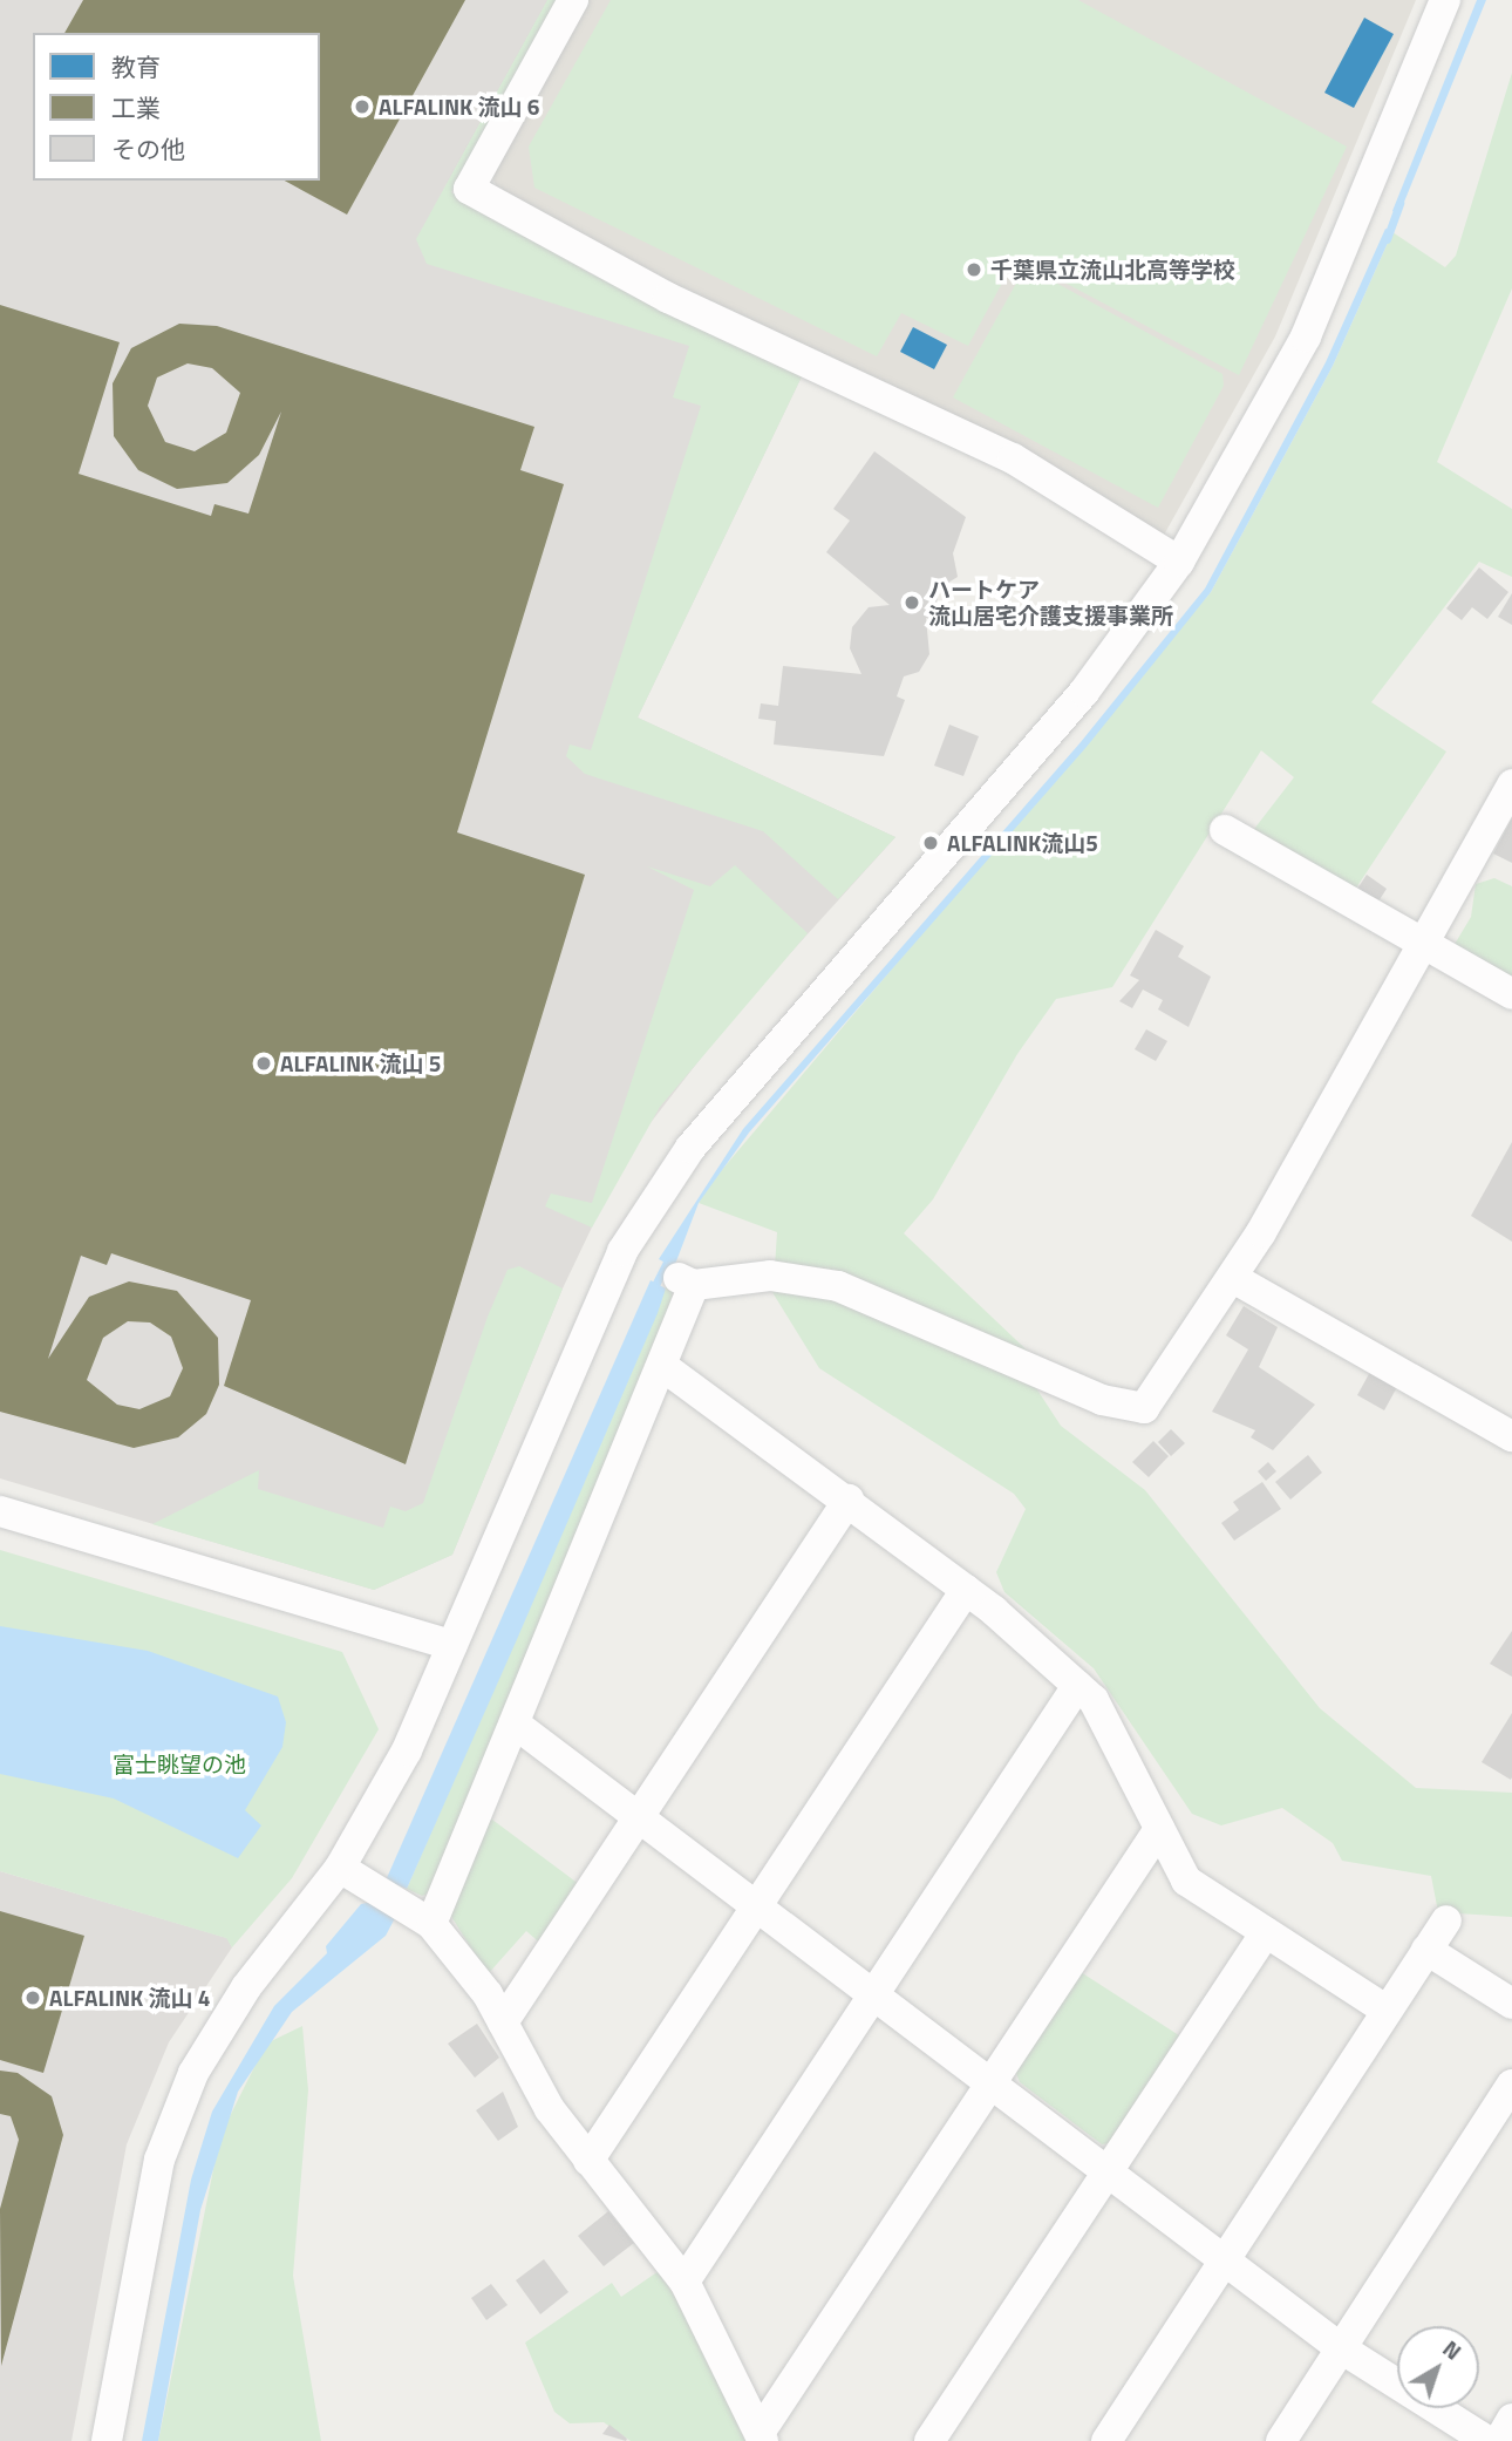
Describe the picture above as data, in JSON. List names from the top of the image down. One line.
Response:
{"parks":["富士眺望の池"],"places":["ALFALINK 流山 6","千葉県立流山北高等学校","ハートケア 流山居宅介護支援事業所","ALFALINK流山5","ALFALINK 流山 5","ALFALINK 流山 4"],"legend":["教育","工業","その他"],"north":"top right"}
